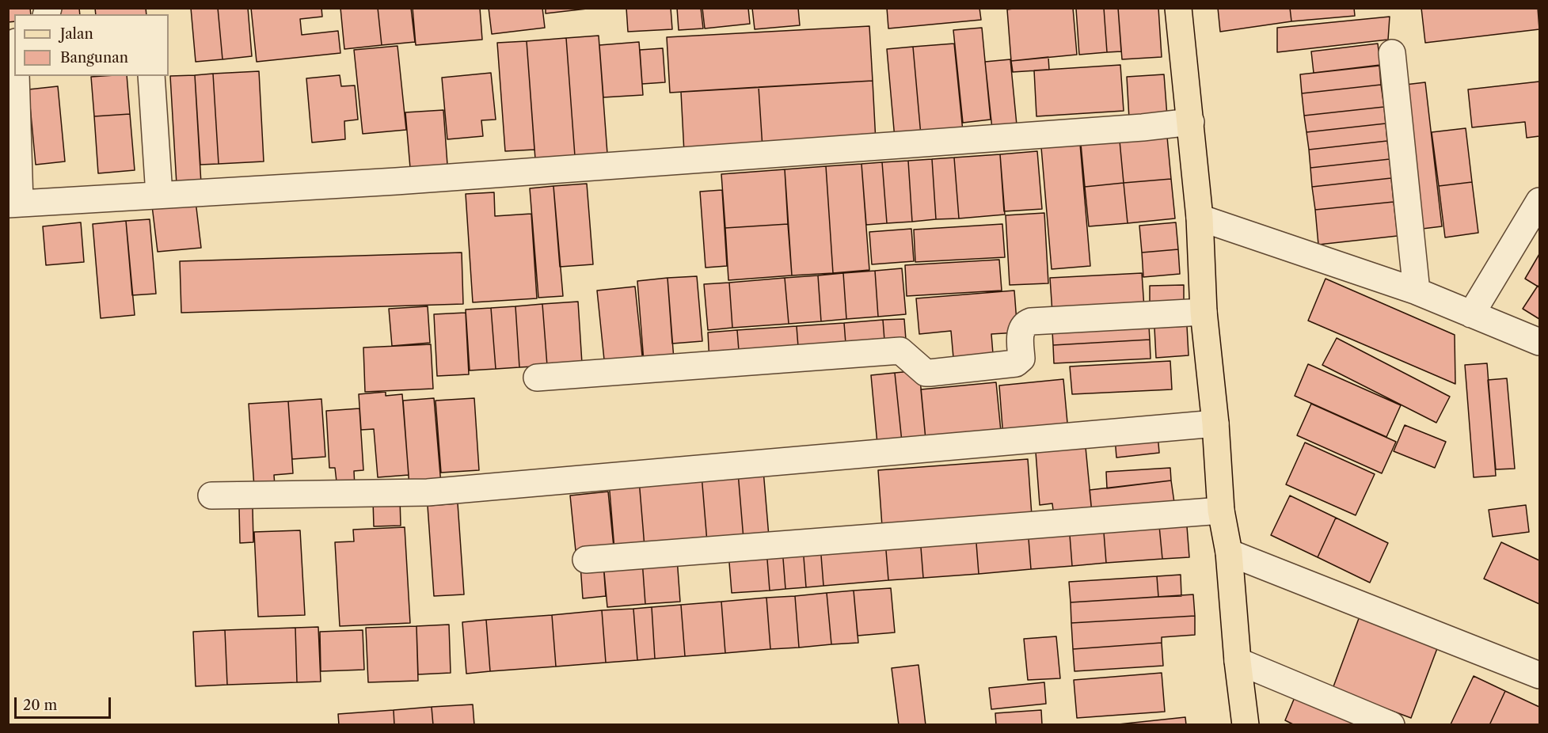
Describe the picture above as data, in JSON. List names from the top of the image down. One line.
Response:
{"legend":["Jalan","Bangunan"],"scale_bar":"20 m"}
